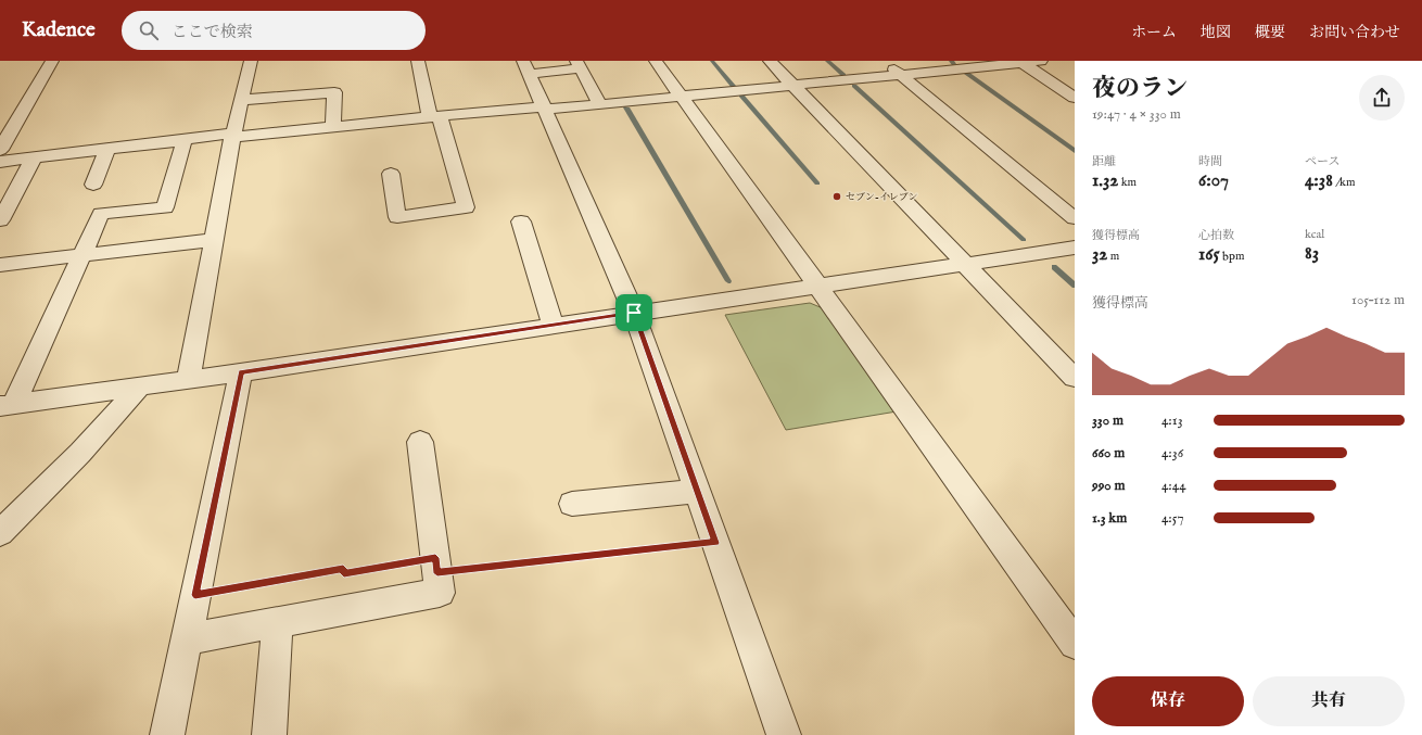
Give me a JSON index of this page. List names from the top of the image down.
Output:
{
  "places": ["セブン-イレブン"],
  "page": {
    "header": "Kadence",
    "search": "ここで検索",
    "nav": [
      "ホーム",
      "地図",
      "概要",
      "お問い合わせ"
    ],
    "heading": ["夜のラン", "19:47 · 4 × 330 m"],
    "stats": [
      ["距離", "1.32 km"],
      ["時間", "6:07"],
      ["ペース", "4:38 /km"],
      ["獲得標高", "32 m"],
      ["心拍数", "165 bpm"],
      ["kcal", "83"]
    ],
    "chart": ["獲得標高", "105–112 m"],
    "list": [
      {
        "name": "330 m",
        "note": "4:13"
      },
      {
        "name": "660 m",
        "note": "4:36"
      },
      {
        "name": "990 m",
        "note": "4:44"
      },
      {
        "name": "1.3 km",
        "note": "4:57"
      }
    ],
    "buttons": ["保存", "共有"]
  }
}
